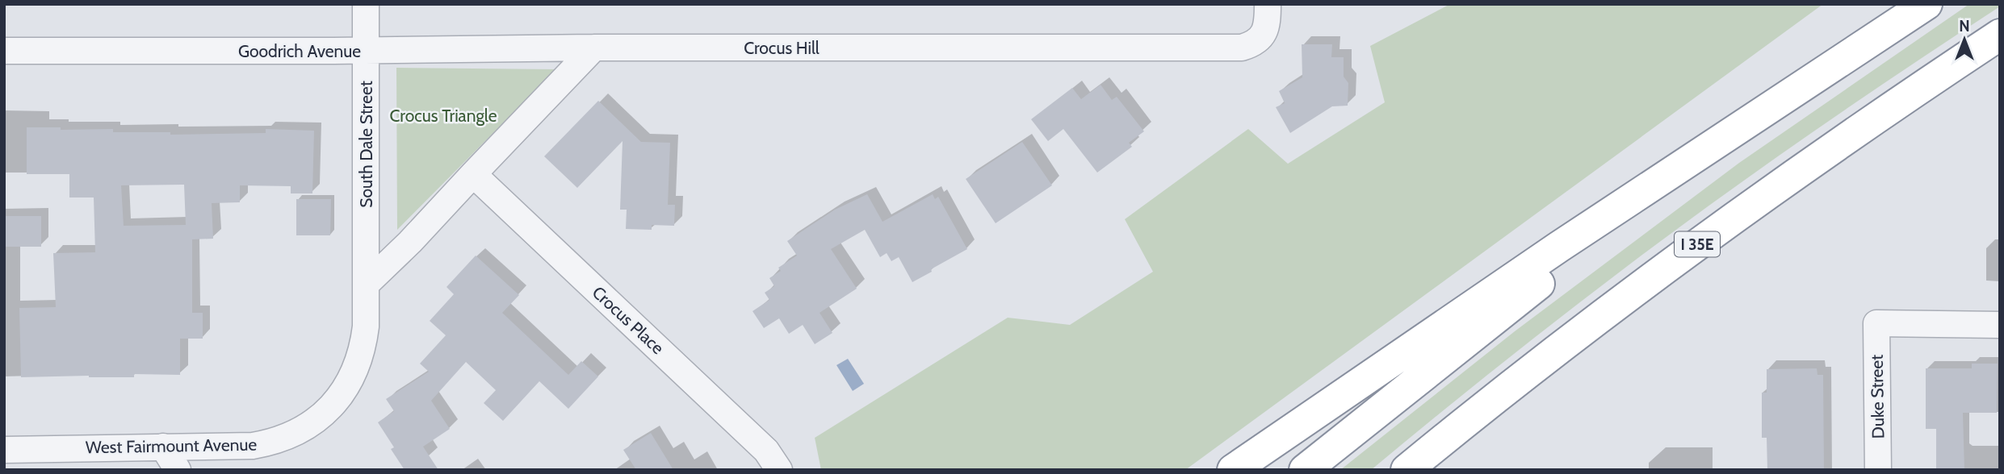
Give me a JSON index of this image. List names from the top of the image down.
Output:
{
  "streets": {
    "highway": ["I 35E"],
    "street": [
      "Crocus Hill",
      "Goodrich Avenue",
      "South Dale Street",
      "Crocus Place",
      "Duke Street",
      "West Fairmount Avenue"
    ]
  },
  "crossings": [
    ["Crocus Hill", "Goodrich Avenue"],
    ["Goodrich Avenue", "South Dale Street"],
    ["South Dale Street", "West Fairmount Avenue"]
  ],
  "parks": ["Crocus Triangle"],
  "north": "top"
}
